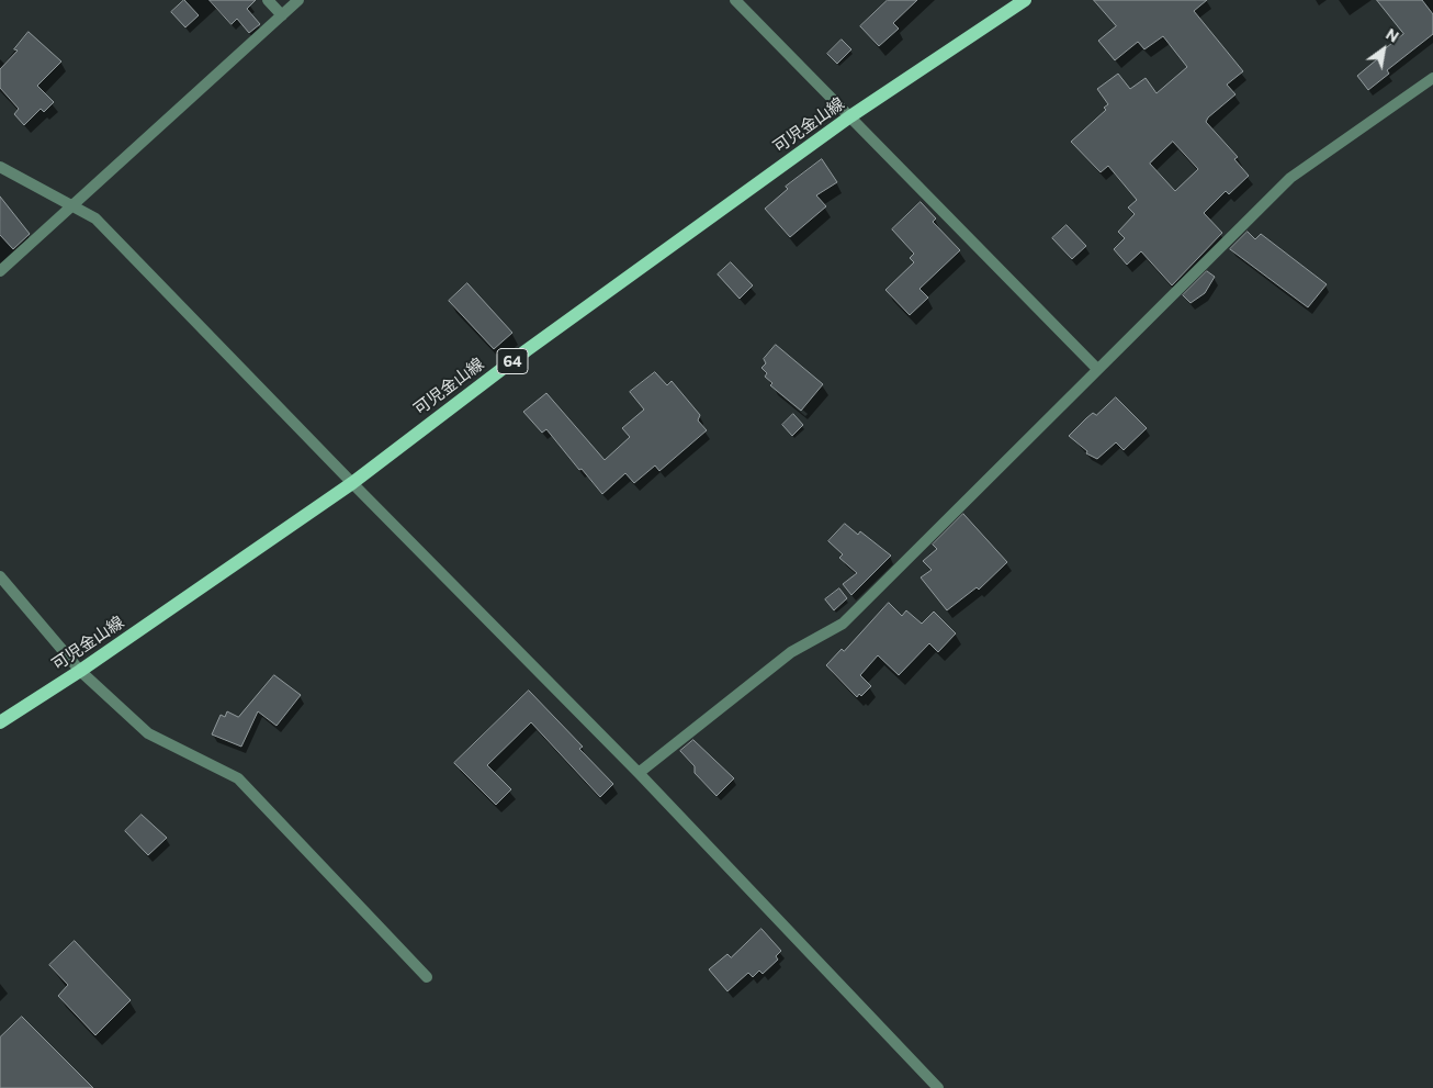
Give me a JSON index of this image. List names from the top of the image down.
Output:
{
  "streets": {
    "main road": ["可児金山線", "64"]
  },
  "north": "top right"
}
